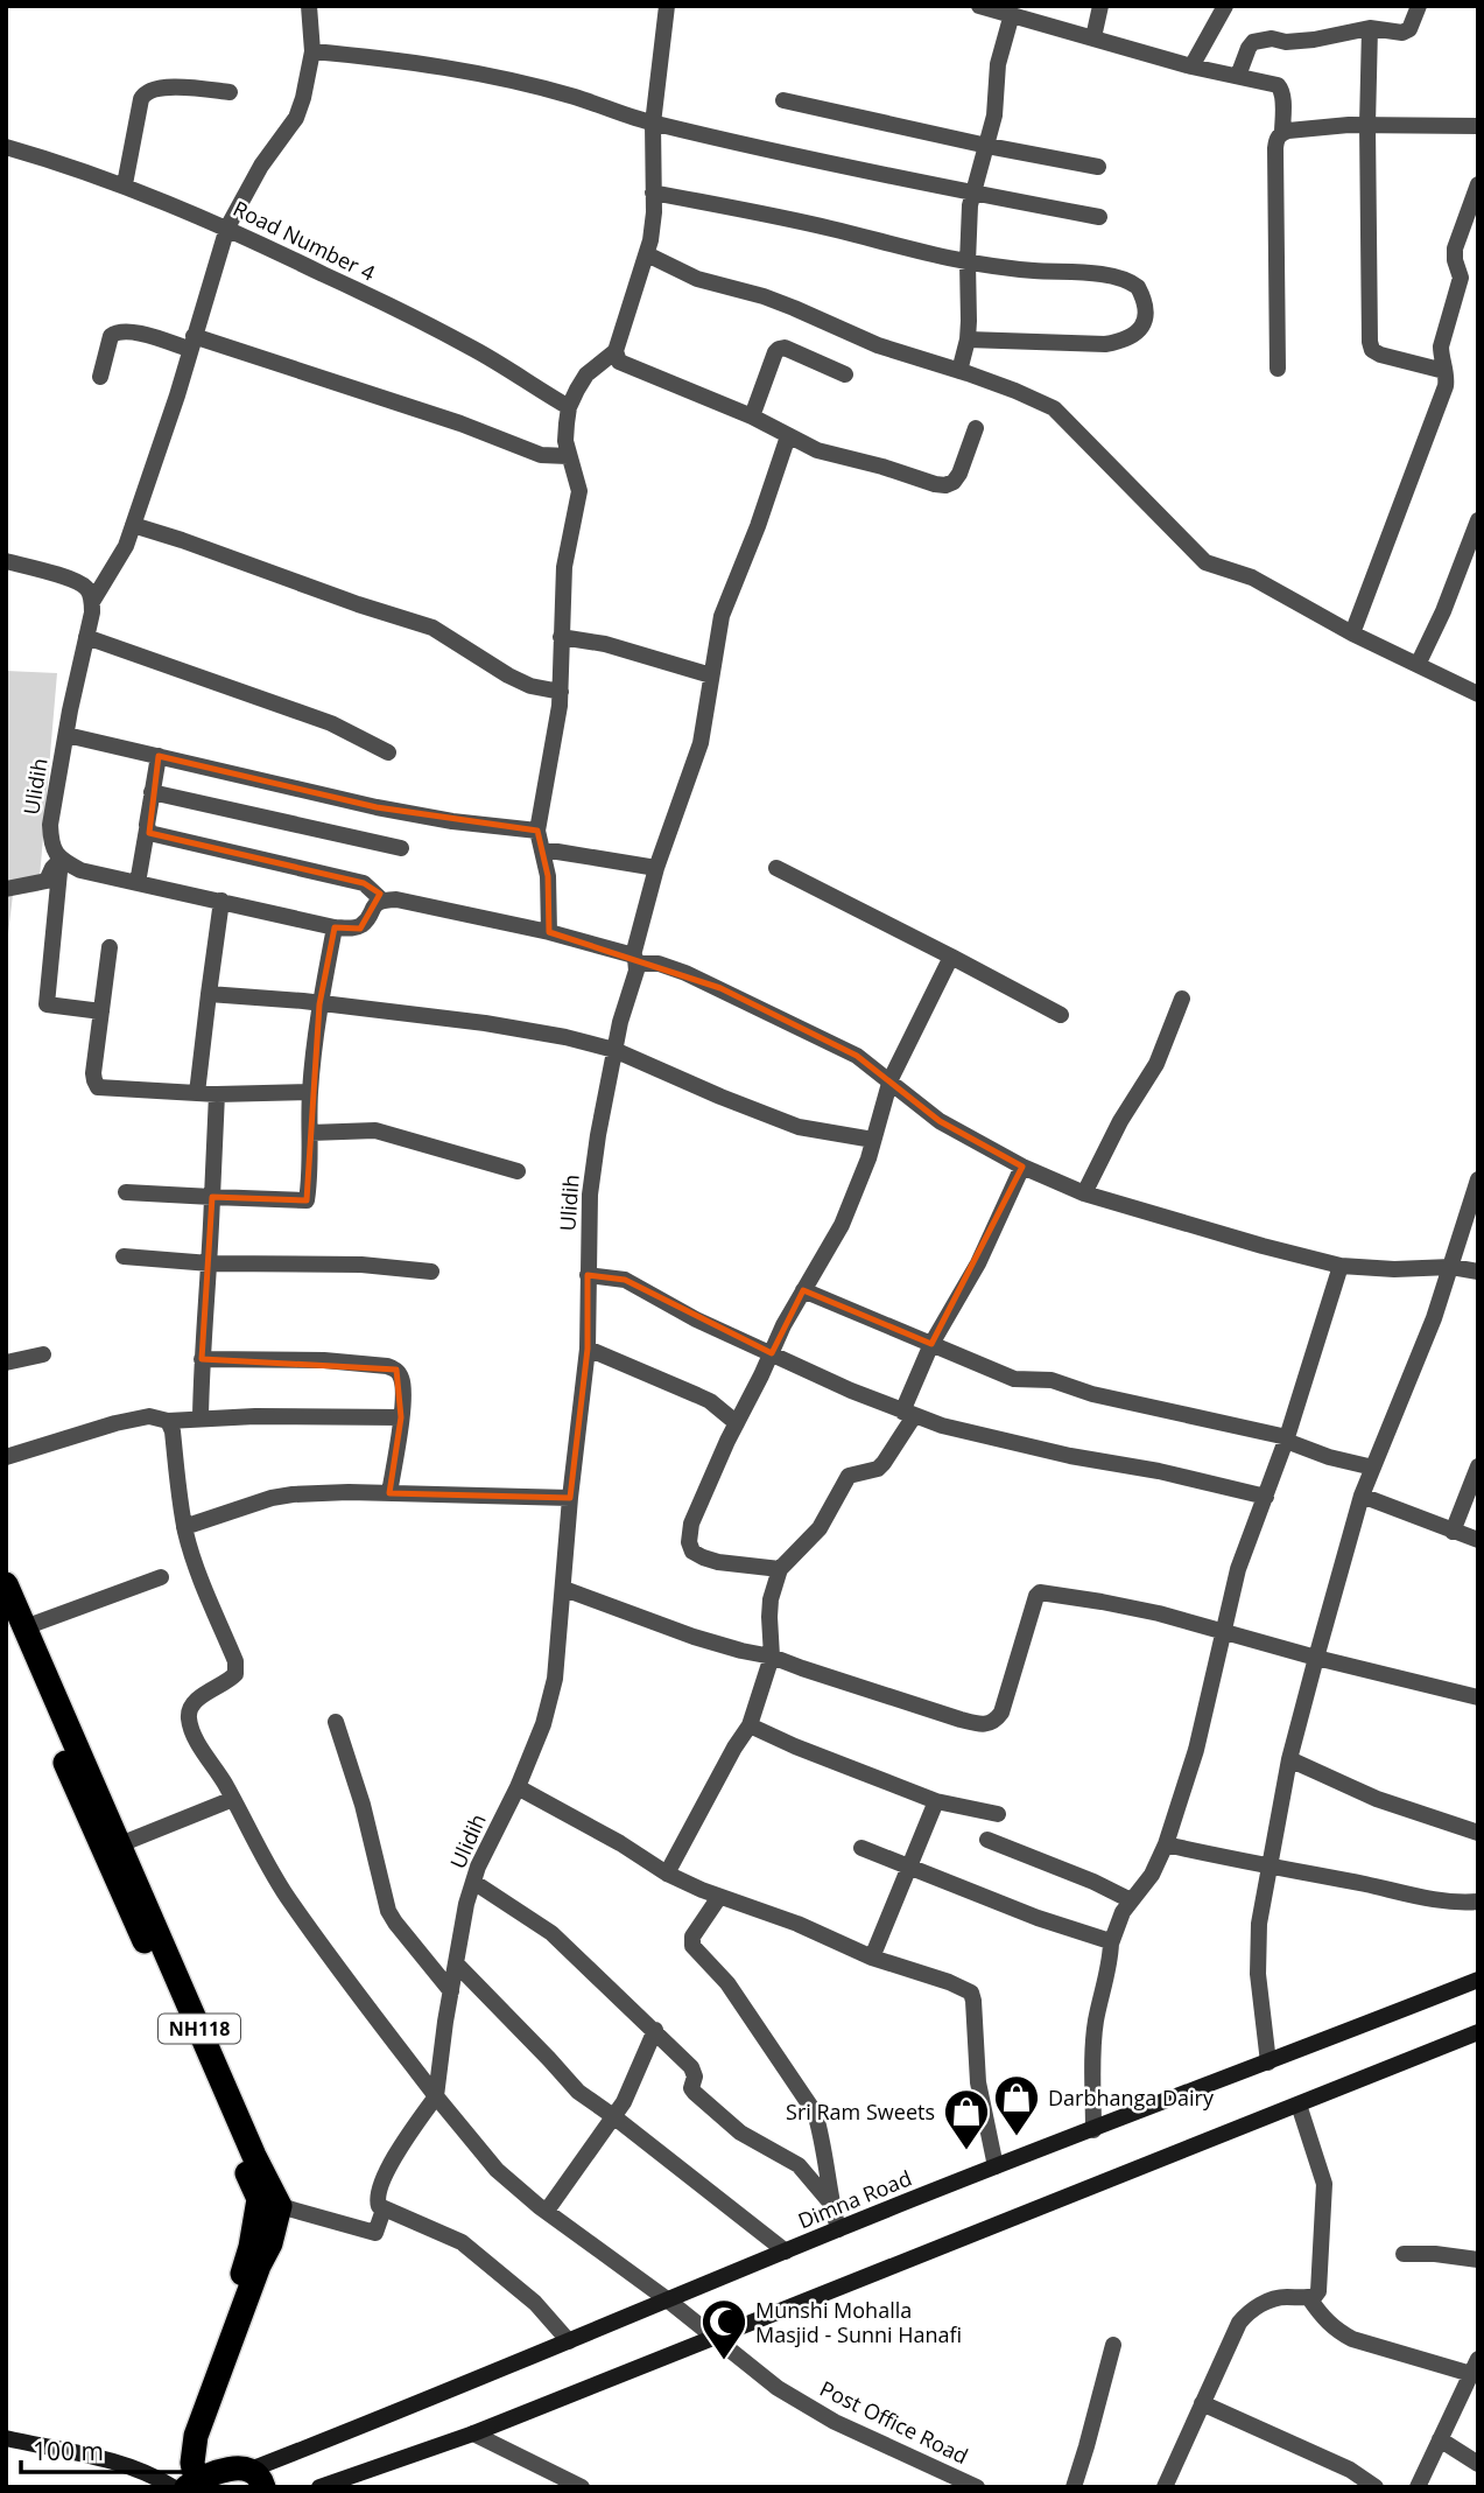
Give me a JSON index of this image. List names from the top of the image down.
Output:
{
  "streets": {
    "highway": ["NH118"],
    "street": [
      "Road Number 4",
      "Ulidih",
      "Dimna Road",
      "Post Office Road"
    ]
  },
  "crossings": [
    ["Dimna Road", "Post Office Road"]
  ],
  "places": {
    "shop": ["Darbhanga Dairy", "Sri Ram Sweets"],
    "mosque": ["Munshi Mohalla Masjid - Sunni Hanafi"]
  },
  "scale_bar": "100 m"
}
